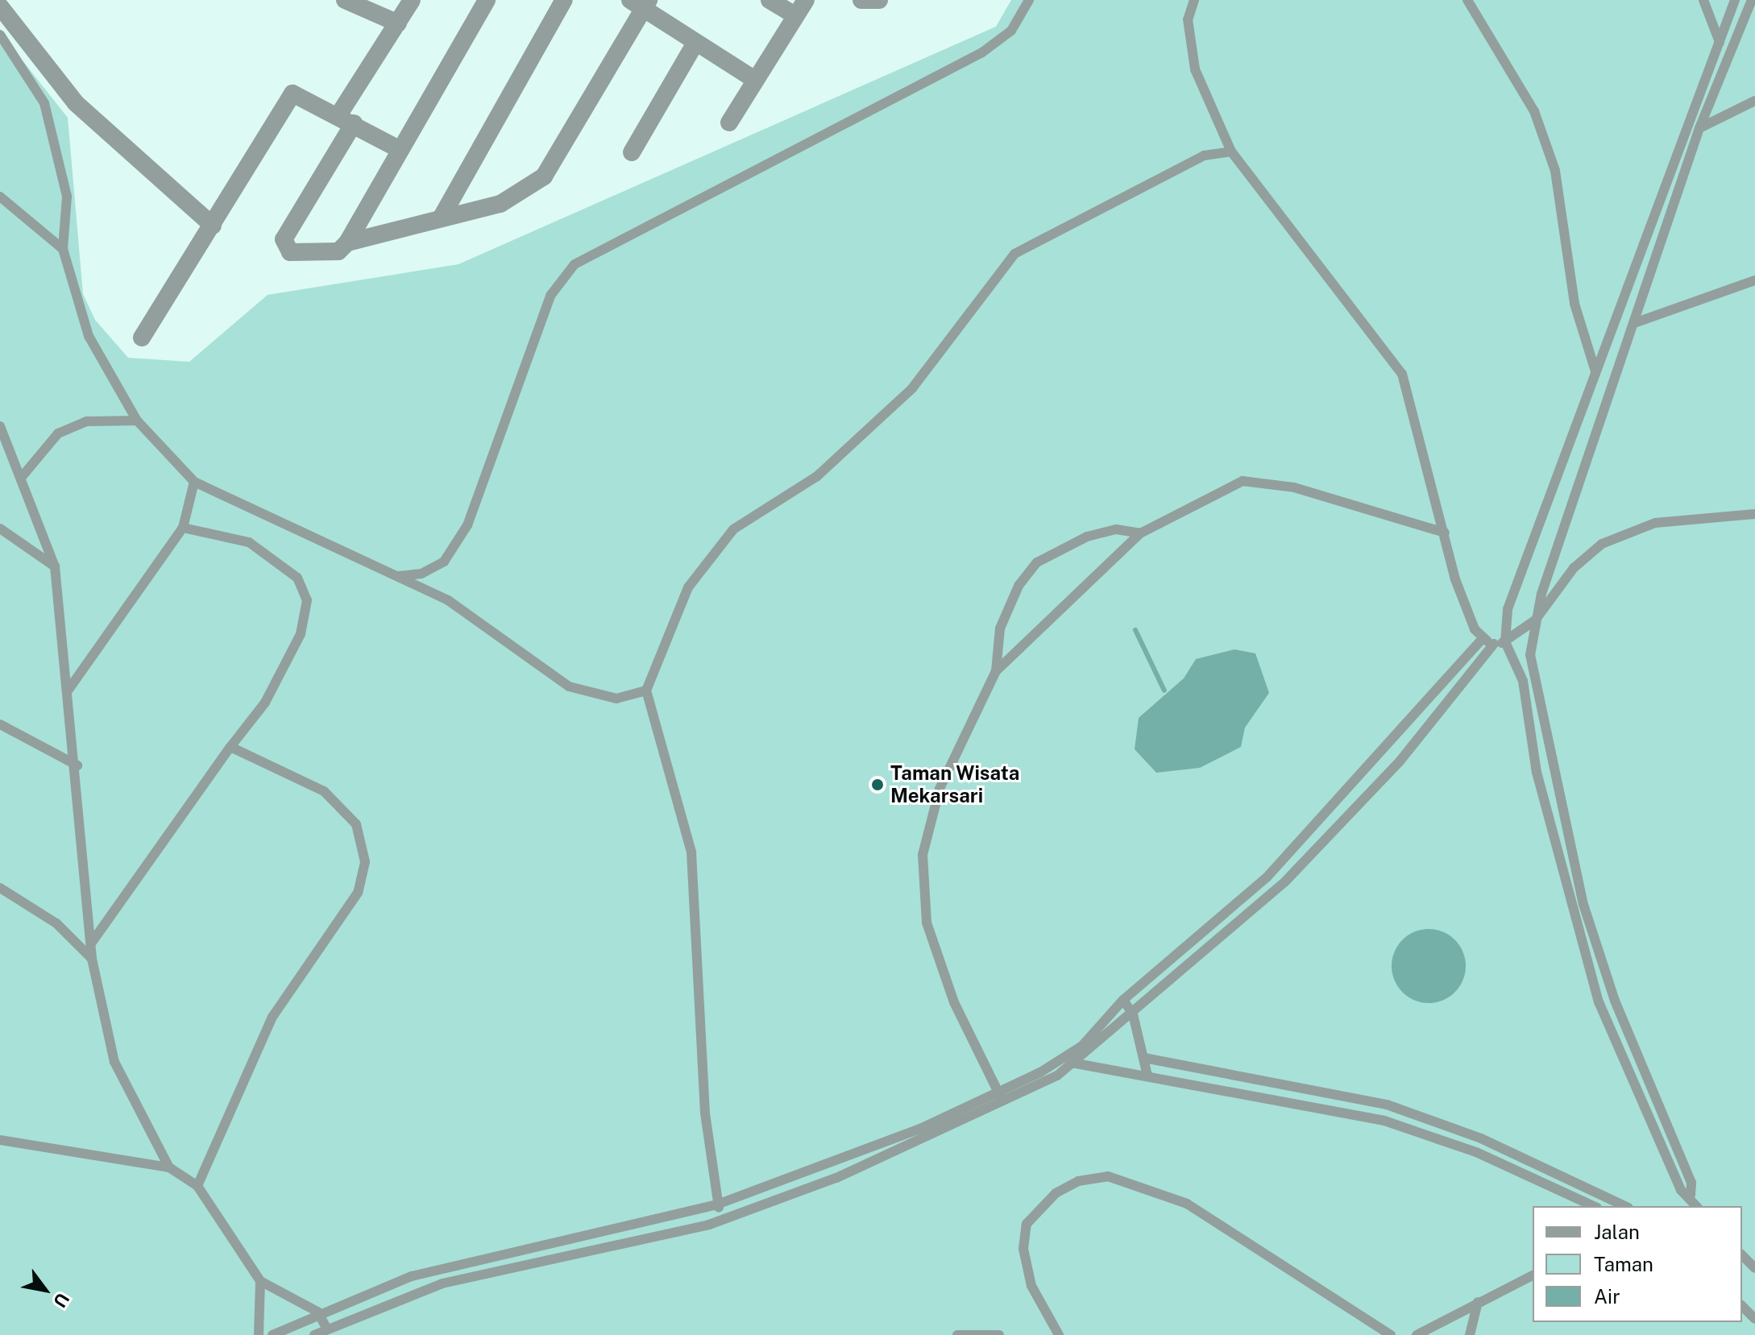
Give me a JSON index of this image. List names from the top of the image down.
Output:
{
  "places": ["Taman Wisata Mekarsari"],
  "legend": ["Jalan", "Taman", "Air"],
  "north": "bottom right"
}
